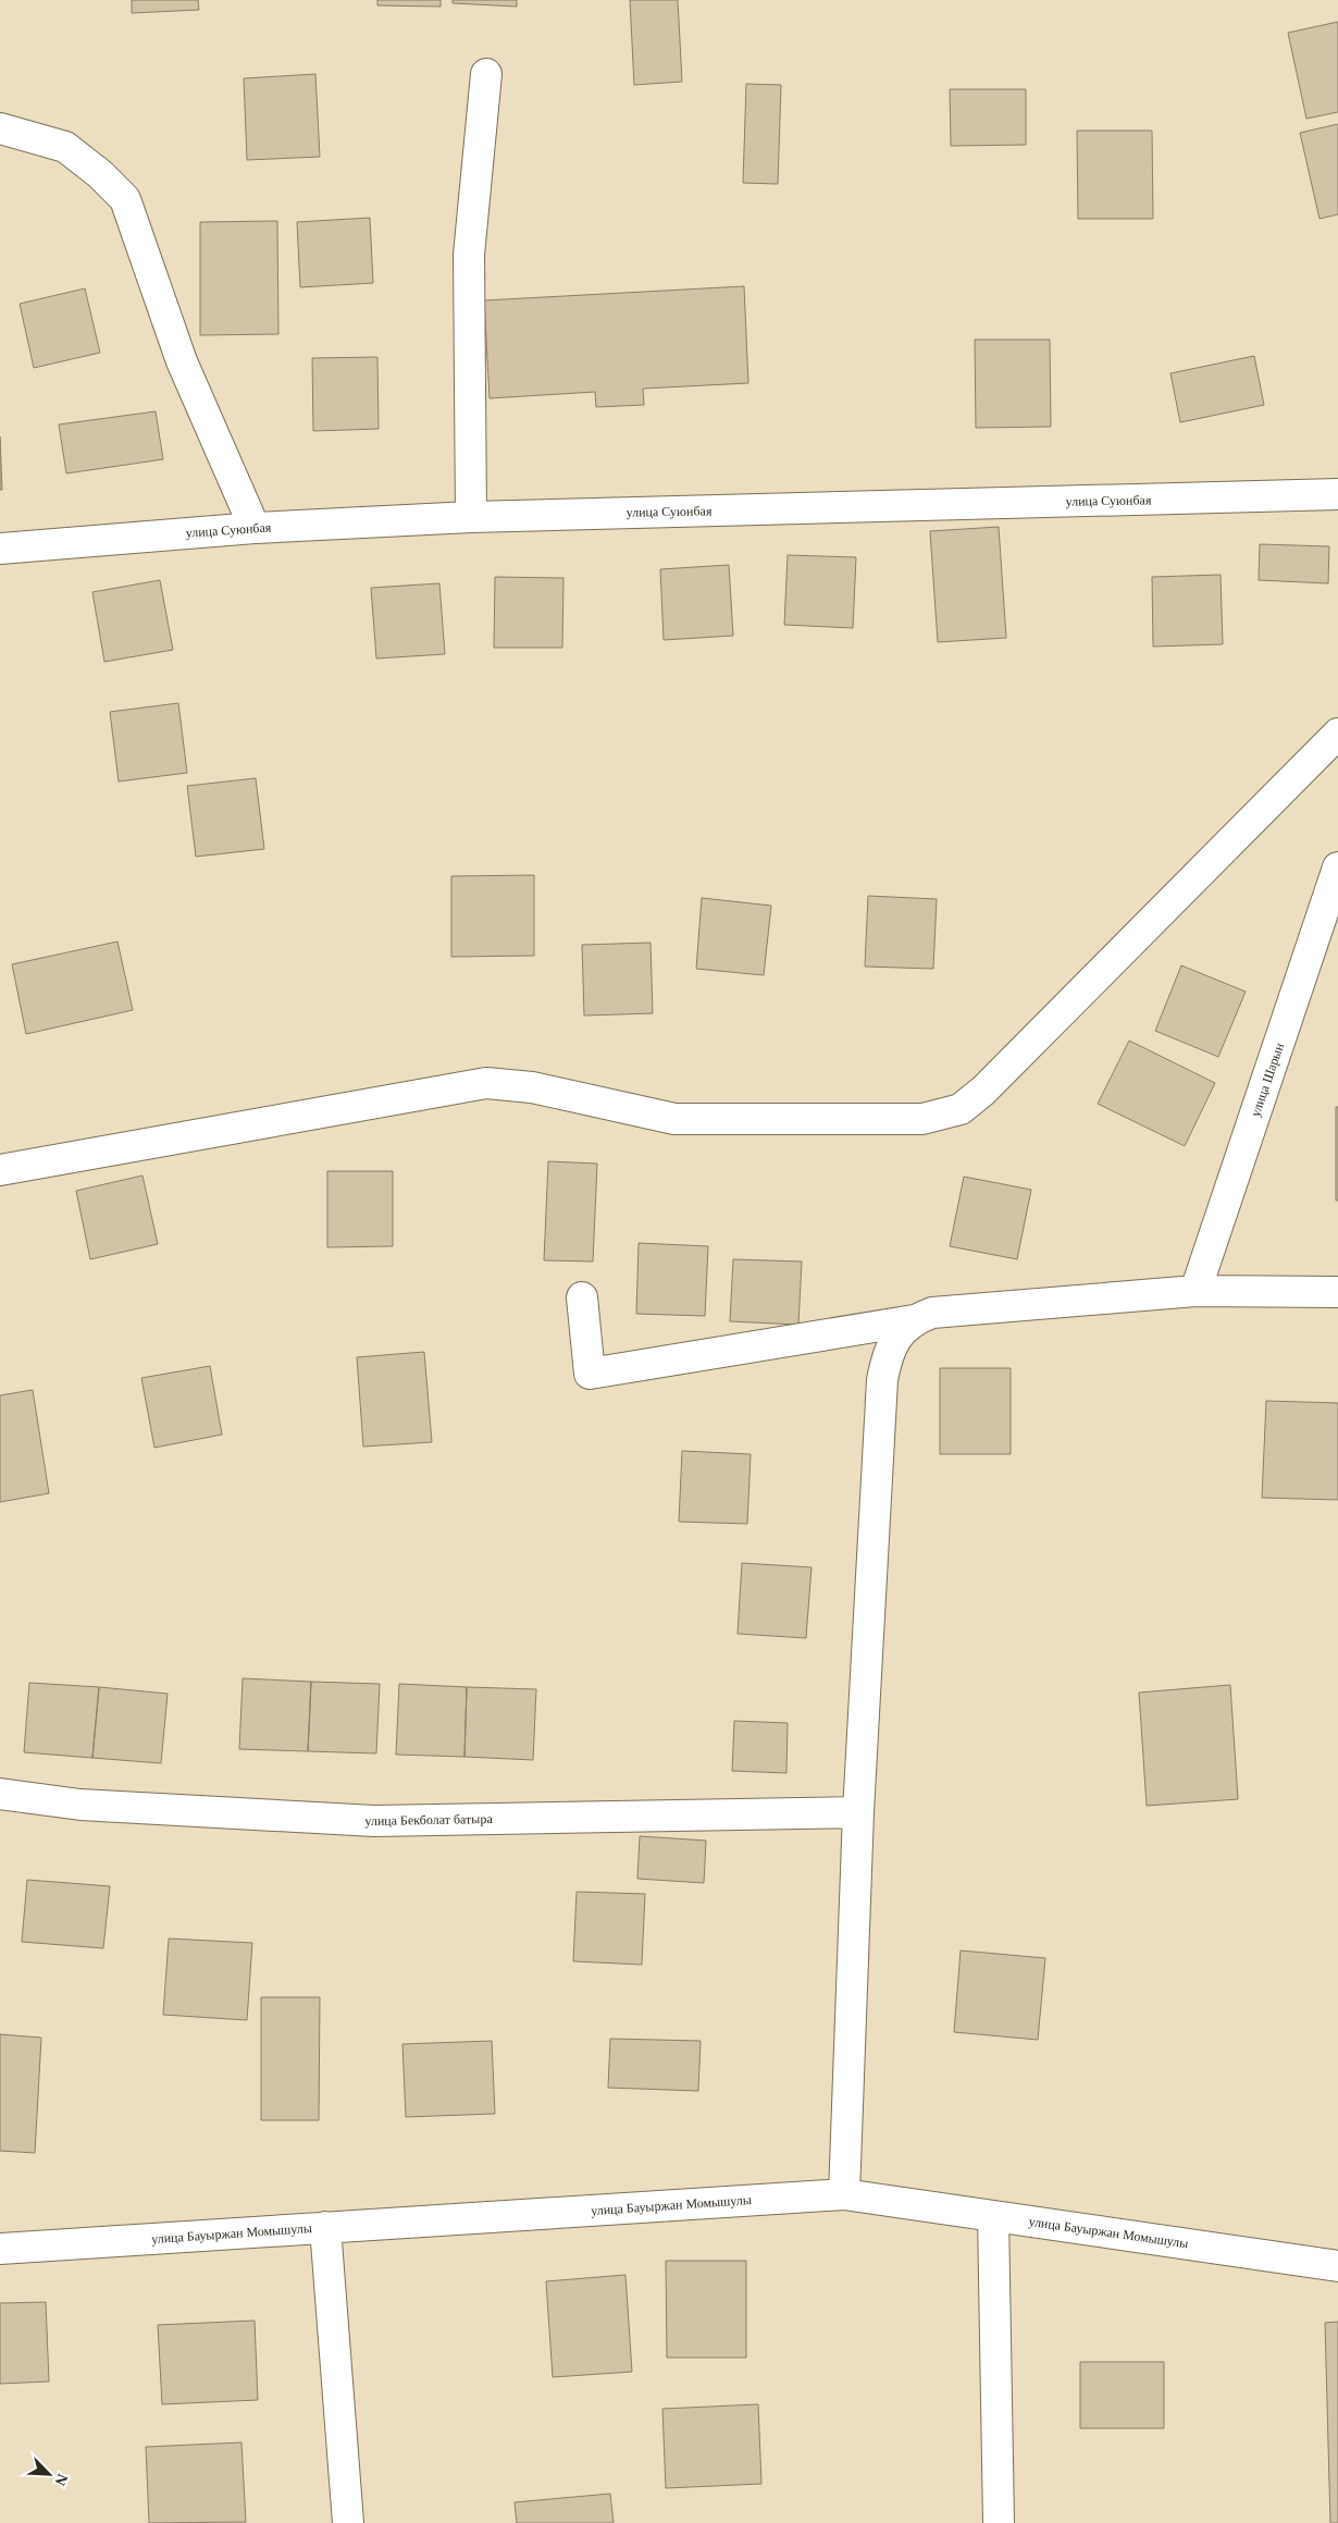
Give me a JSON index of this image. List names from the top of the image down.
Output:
{
  "streets": {
    "street": [
      "улица Суюнбая",
      "улица Шарын",
      "улица Бекболат батыра",
      "улица Бауыржан Момышулы"
    ]
  },
  "north": "bottom right"
}
